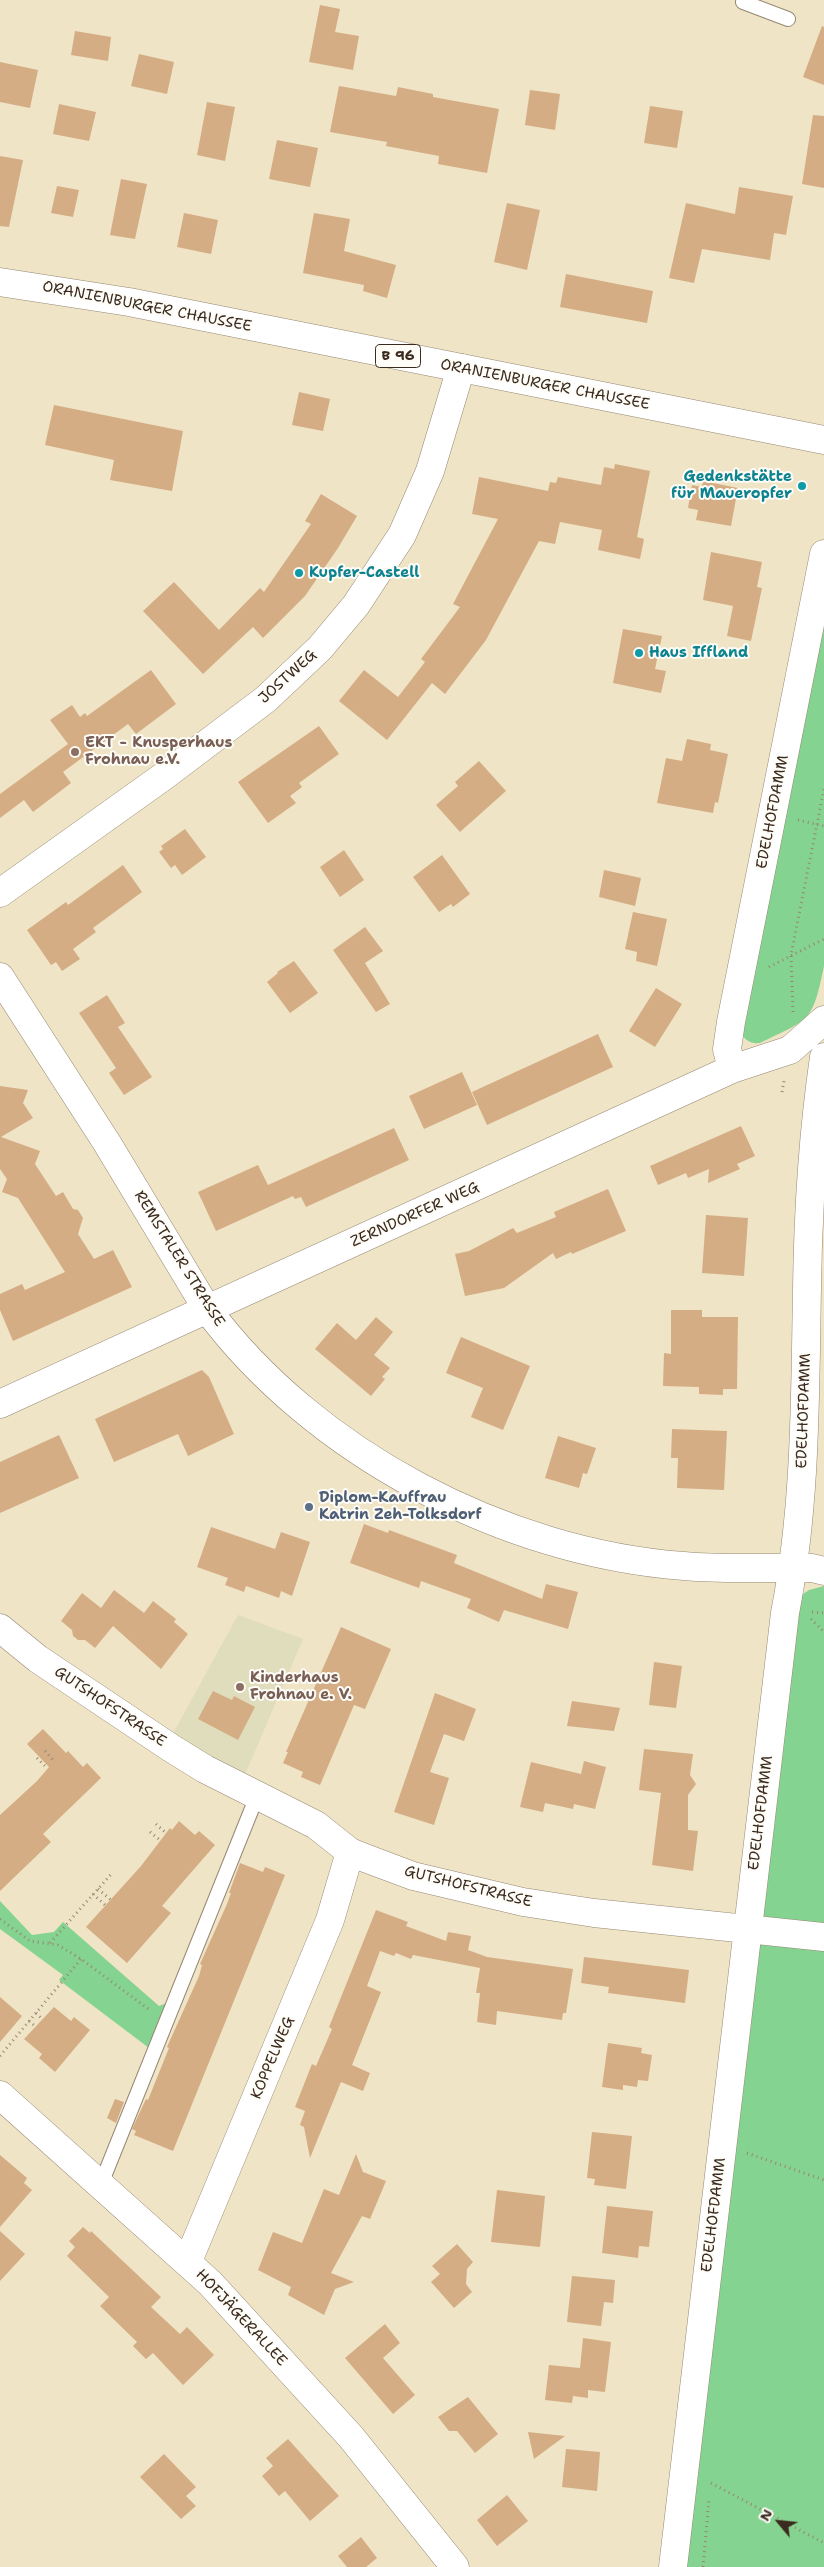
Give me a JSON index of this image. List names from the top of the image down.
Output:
{
  "streets": {
    "street": [
      "ORANIENBURGER CHAUSSEE",
      "B 96",
      "JOSTWEG",
      "EDELHOFDAMM",
      "ZERNDORFER WEG",
      "REMSTALER STRASSE",
      "GUTSHOFSTRASSE",
      "KOPPELWEG",
      "HOFJÄGERALLEE"
    ]
  },
  "crossings": [
    ["ORANIENBURGER CHAUSSEE", "JOSTWEG"],
    ["EDELHOFDAMM", "ZERNDORFER WEG"],
    ["EDELHOFDAMM", "REMSTALER STRASSE"],
    ["EDELHOFDAMM", "GUTSHOFSTRASSE"],
    ["ZERNDORFER WEG", "REMSTALER STRASSE"],
    ["GUTSHOFSTRASSE", "KOPPELWEG"],
    ["KOPPELWEG", "HOFJÄGERALLEE"]
  ],
  "places": [
    "Gedenkstätte für Maueropfer",
    "Kupfer-Castell",
    "Haus Iffland",
    "EKT - Knusperhaus Frohnau e.V.",
    "Diplom-Kauffrau Katrin Zeh-Tolksdorf",
    "Kinderhaus Frohnau e. V."
  ],
  "north": "top left"
}
